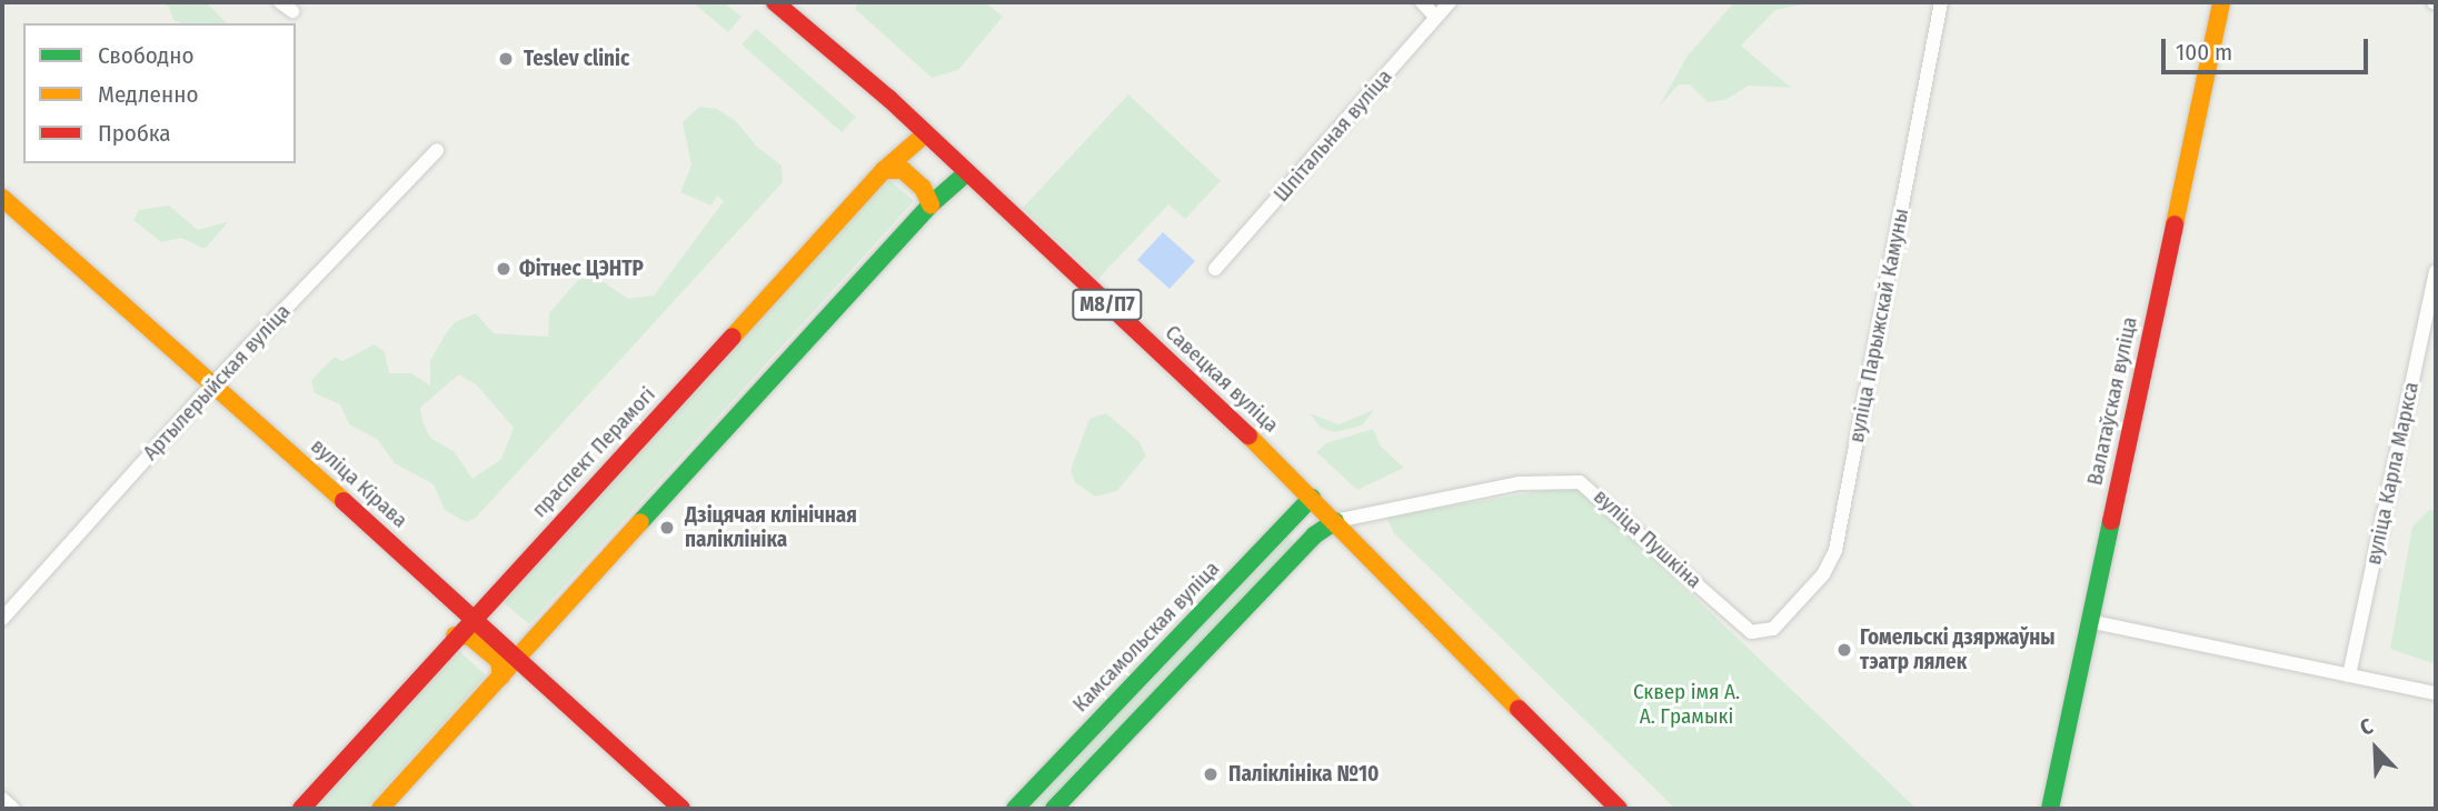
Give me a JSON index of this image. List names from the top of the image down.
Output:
{
  "streets": {
    "main road": [
      "М8/П7",
      "Савецкая вуліца",
      "Валатаўская вуліца",
      "праспект Перамогі",
      "вуліца Кірава",
      "Камсамольская вуліца"
    ],
    "street": [
      "Шпітальная вуліца",
      "вуліца Парыжскай Камуны",
      "Артылерыйская вуліца",
      "вуліца Карла Маркса",
      "вуліца Пушкіна"
    ]
  },
  "crossings": [
    ["вуліца Парыжскай Камуны", "вуліца Пушкіна"],
    ["Савецкая вуліца", "праспект Перамогі"],
    ["Савецкая вуліца", "вуліца Пушкіна"],
    ["Савецкая вуліца", "Камсамольская вуліца"],
    ["Артылерыйская вуліца", "вуліца Кірава"],
    ["праспект Перамогі", "вуліца Кірава"],
    ["вуліца Пушкіна", "Камсамольская вуліца"]
  ],
  "parks": ["Сквер імя А. А. Грамыкі"],
  "places": [
    "Teslev clinic",
    "Фітнес ЦЭНТР",
    "Дзіцячая клінічная паліклініка",
    "Гомельскі дзяржаўны тэатр лялек",
    "Паліклініка №10"
  ],
  "legend": ["Свободно", "Медленно", "Пробка"],
  "scale_bar": "100 m",
  "north": "top left"
}
